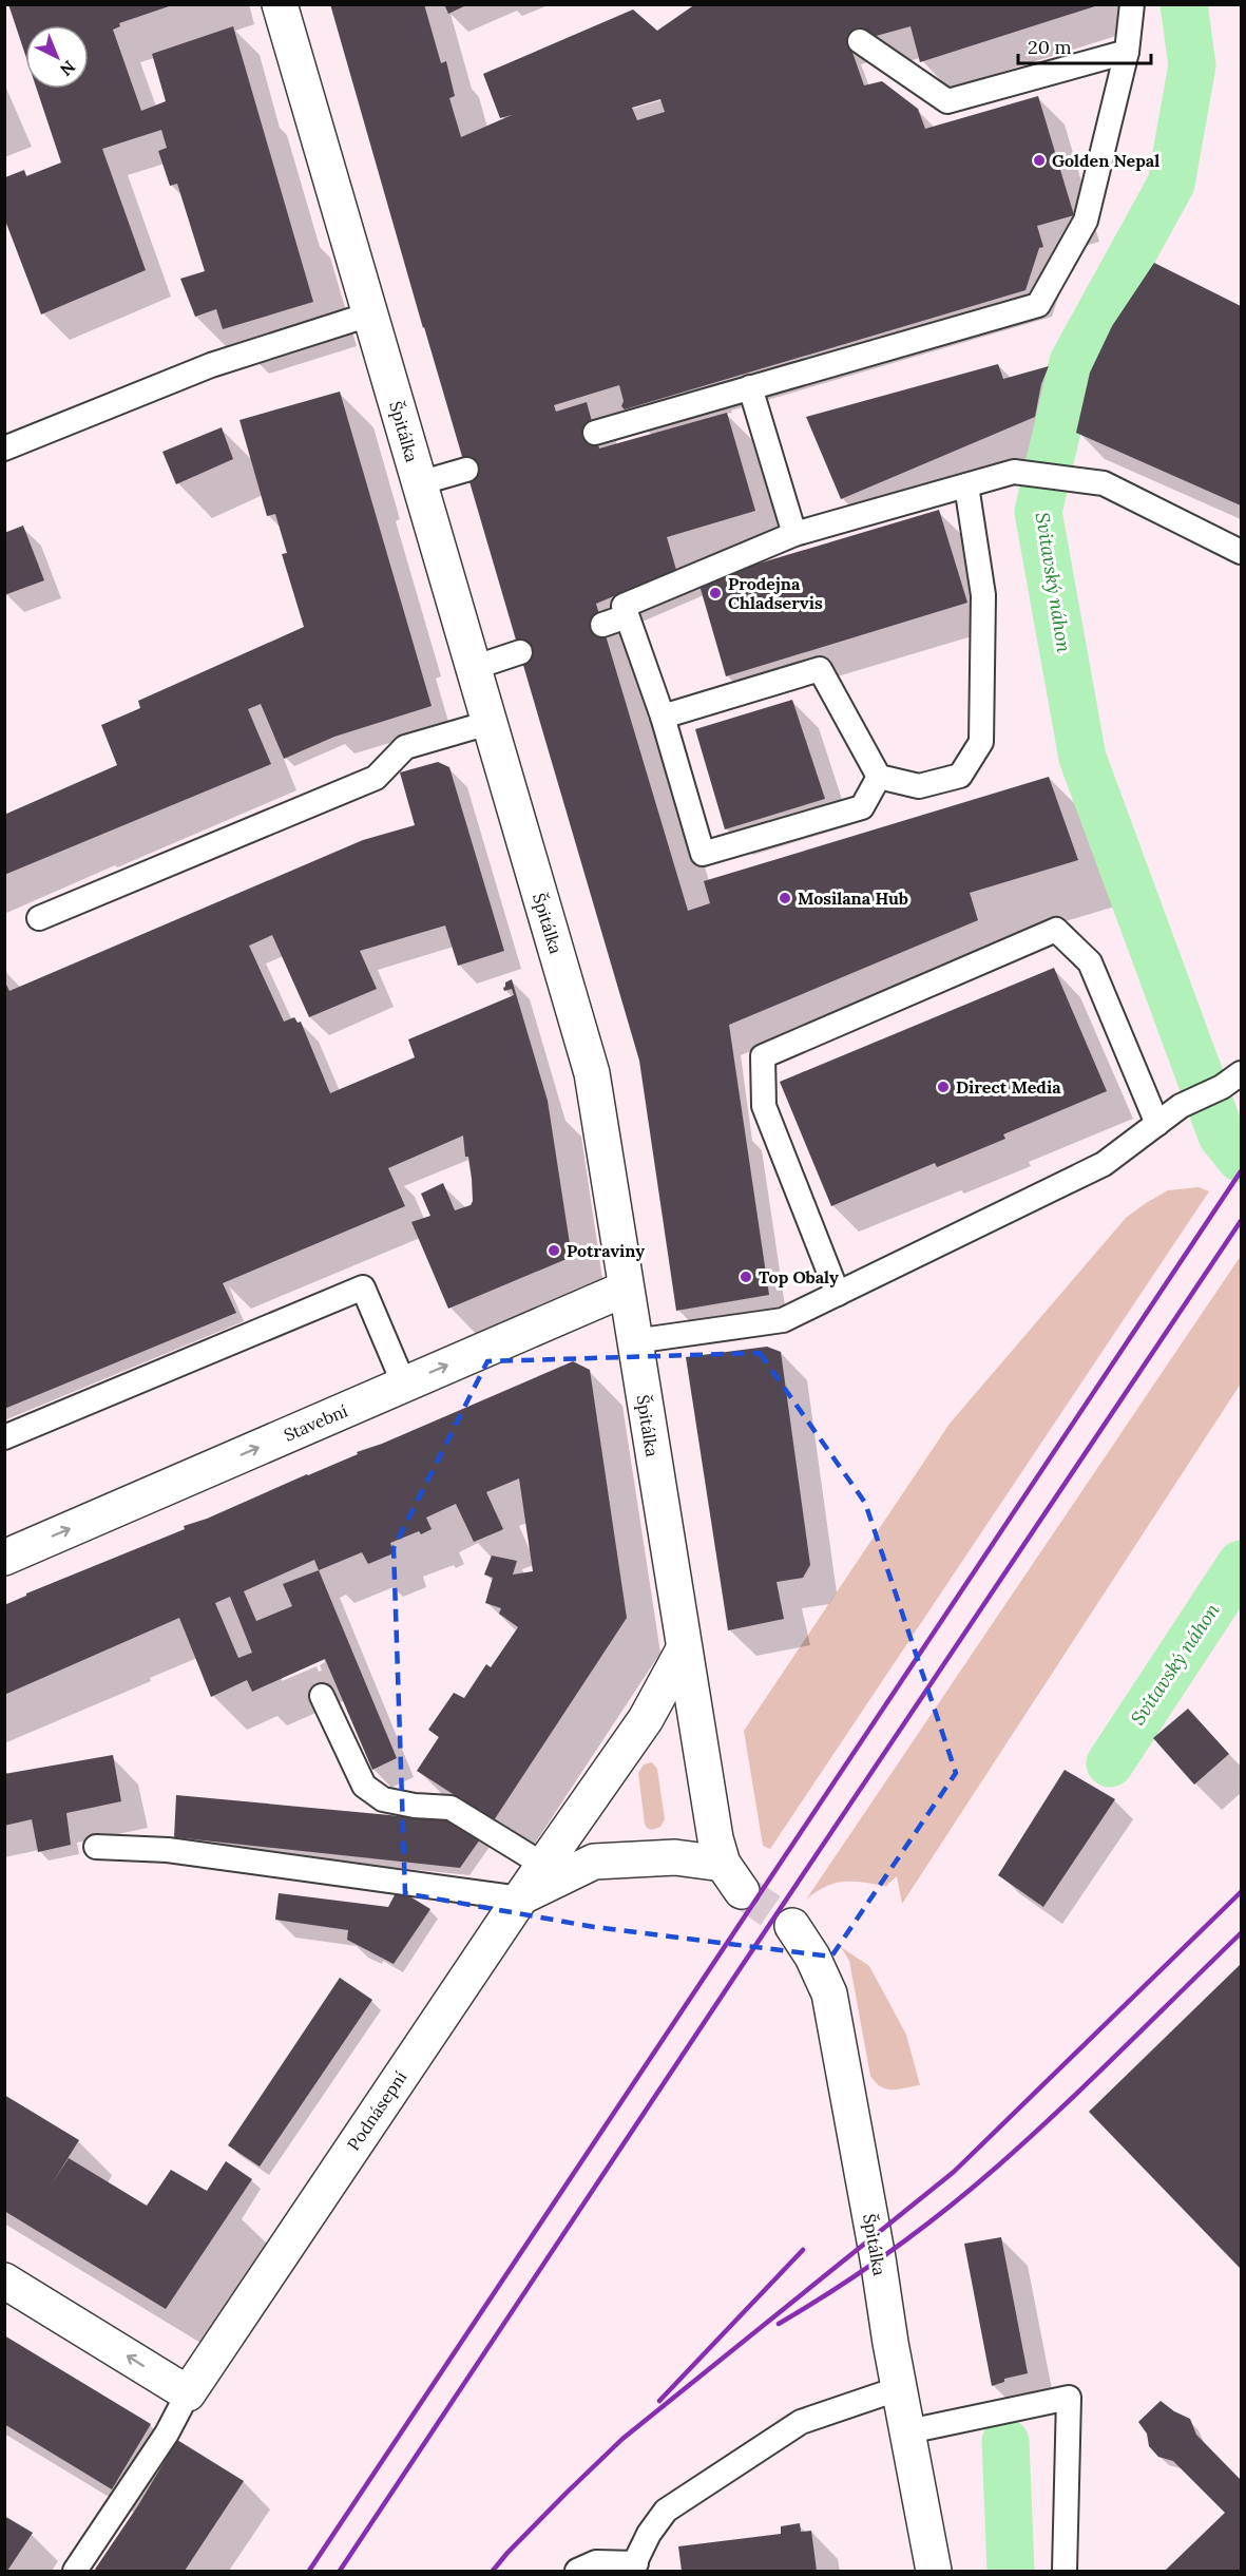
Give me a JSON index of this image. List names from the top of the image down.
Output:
{
  "streets": {
    "street": ["Špitálka", "Stavební", "Podnásepní"]
  },
  "crossings": [
    ["Špitálka", "Stavební"],
    ["Špitálka", "Podnásepní"]
  ],
  "one_way": ["Stavební"],
  "water": ["Svitavský náhon"],
  "places": [
    "Golden Nepal",
    "Prodejna Chladservis",
    "Mosilana Hub",
    "Direct Media",
    "Potraviny",
    "Top Obaly"
  ],
  "scale_bar": "20 m",
  "north": "bottom right"
}
